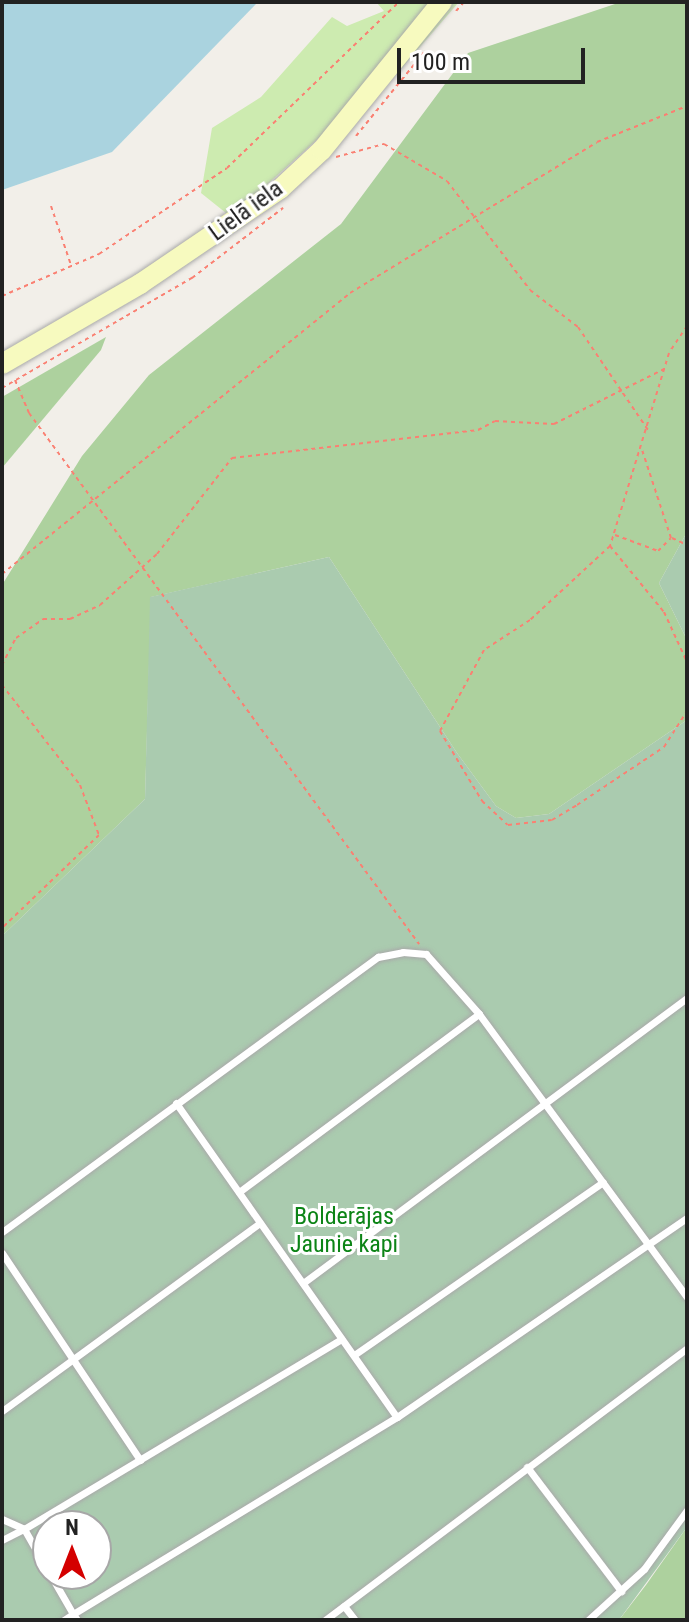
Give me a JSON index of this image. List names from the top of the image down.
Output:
{
  "streets": {
    "main road": ["Lielā iela"]
  },
  "parks": ["Bolderājas Jaunie kapi"],
  "scale_bar": "100 m",
  "north": "top"
}
